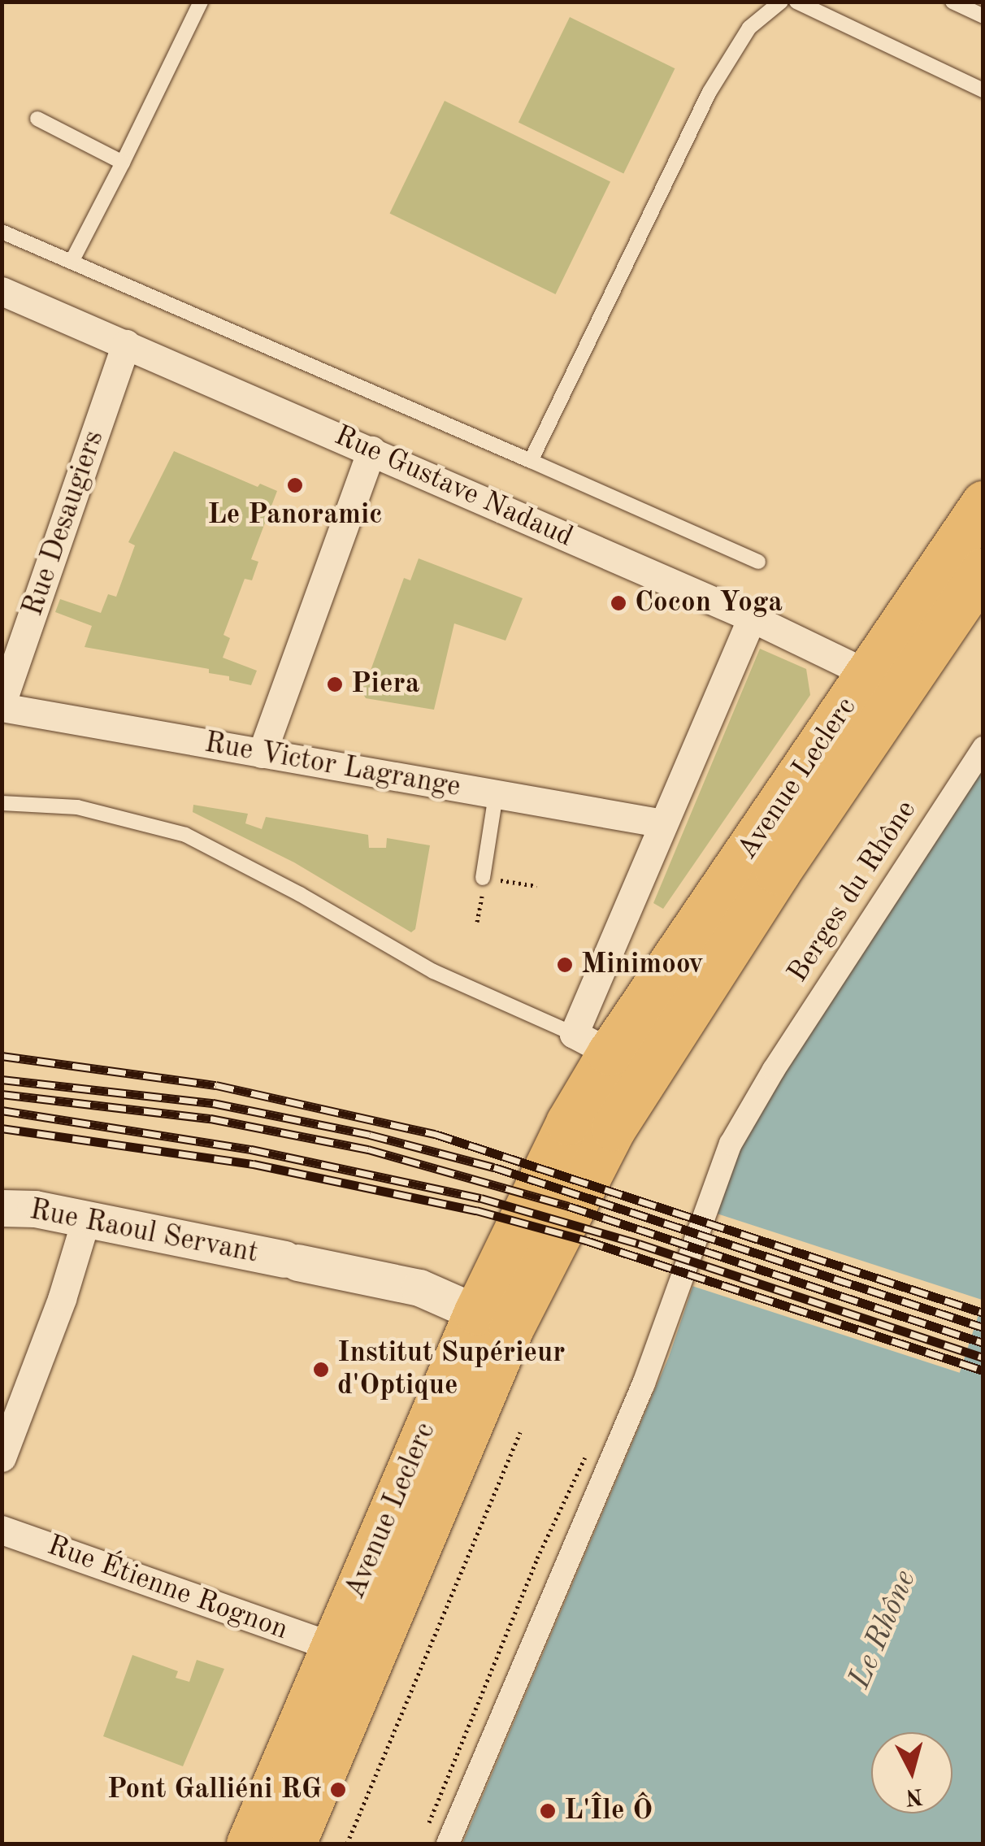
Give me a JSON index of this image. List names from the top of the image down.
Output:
{
  "streets": {
    "main road": ["Avenue Leclerc"],
    "street": [
      "Rue Gustave Nadaud",
      "Rue Desaugiers",
      "Rue Victor Lagrange",
      "Berges du Rhône",
      "Rue Raoul Servant",
      "Rue Étienne Rognon"
    ]
  },
  "crossings": [
    ["Rue Gustave Nadaud", "Rue Desaugiers"],
    ["Rue Gustave Nadaud", "Avenue Leclerc"],
    ["Rue Desaugiers", "Rue Victor Lagrange"],
    ["Rue Victor Lagrange", "Avenue Leclerc"],
    ["Avenue Leclerc", "Rue Raoul Servant"],
    ["Avenue Leclerc", "Rue Étienne Rognon"]
  ],
  "water": ["Le Rhône"],
  "places": [
    "Le Panoramic",
    "Cocon Yoga",
    "Piera",
    "Minimoov",
    "Institut Supérieur d'Optique",
    "Pont Galliéni RG",
    "L'Île Ô"
  ],
  "north": "bottom"
}
